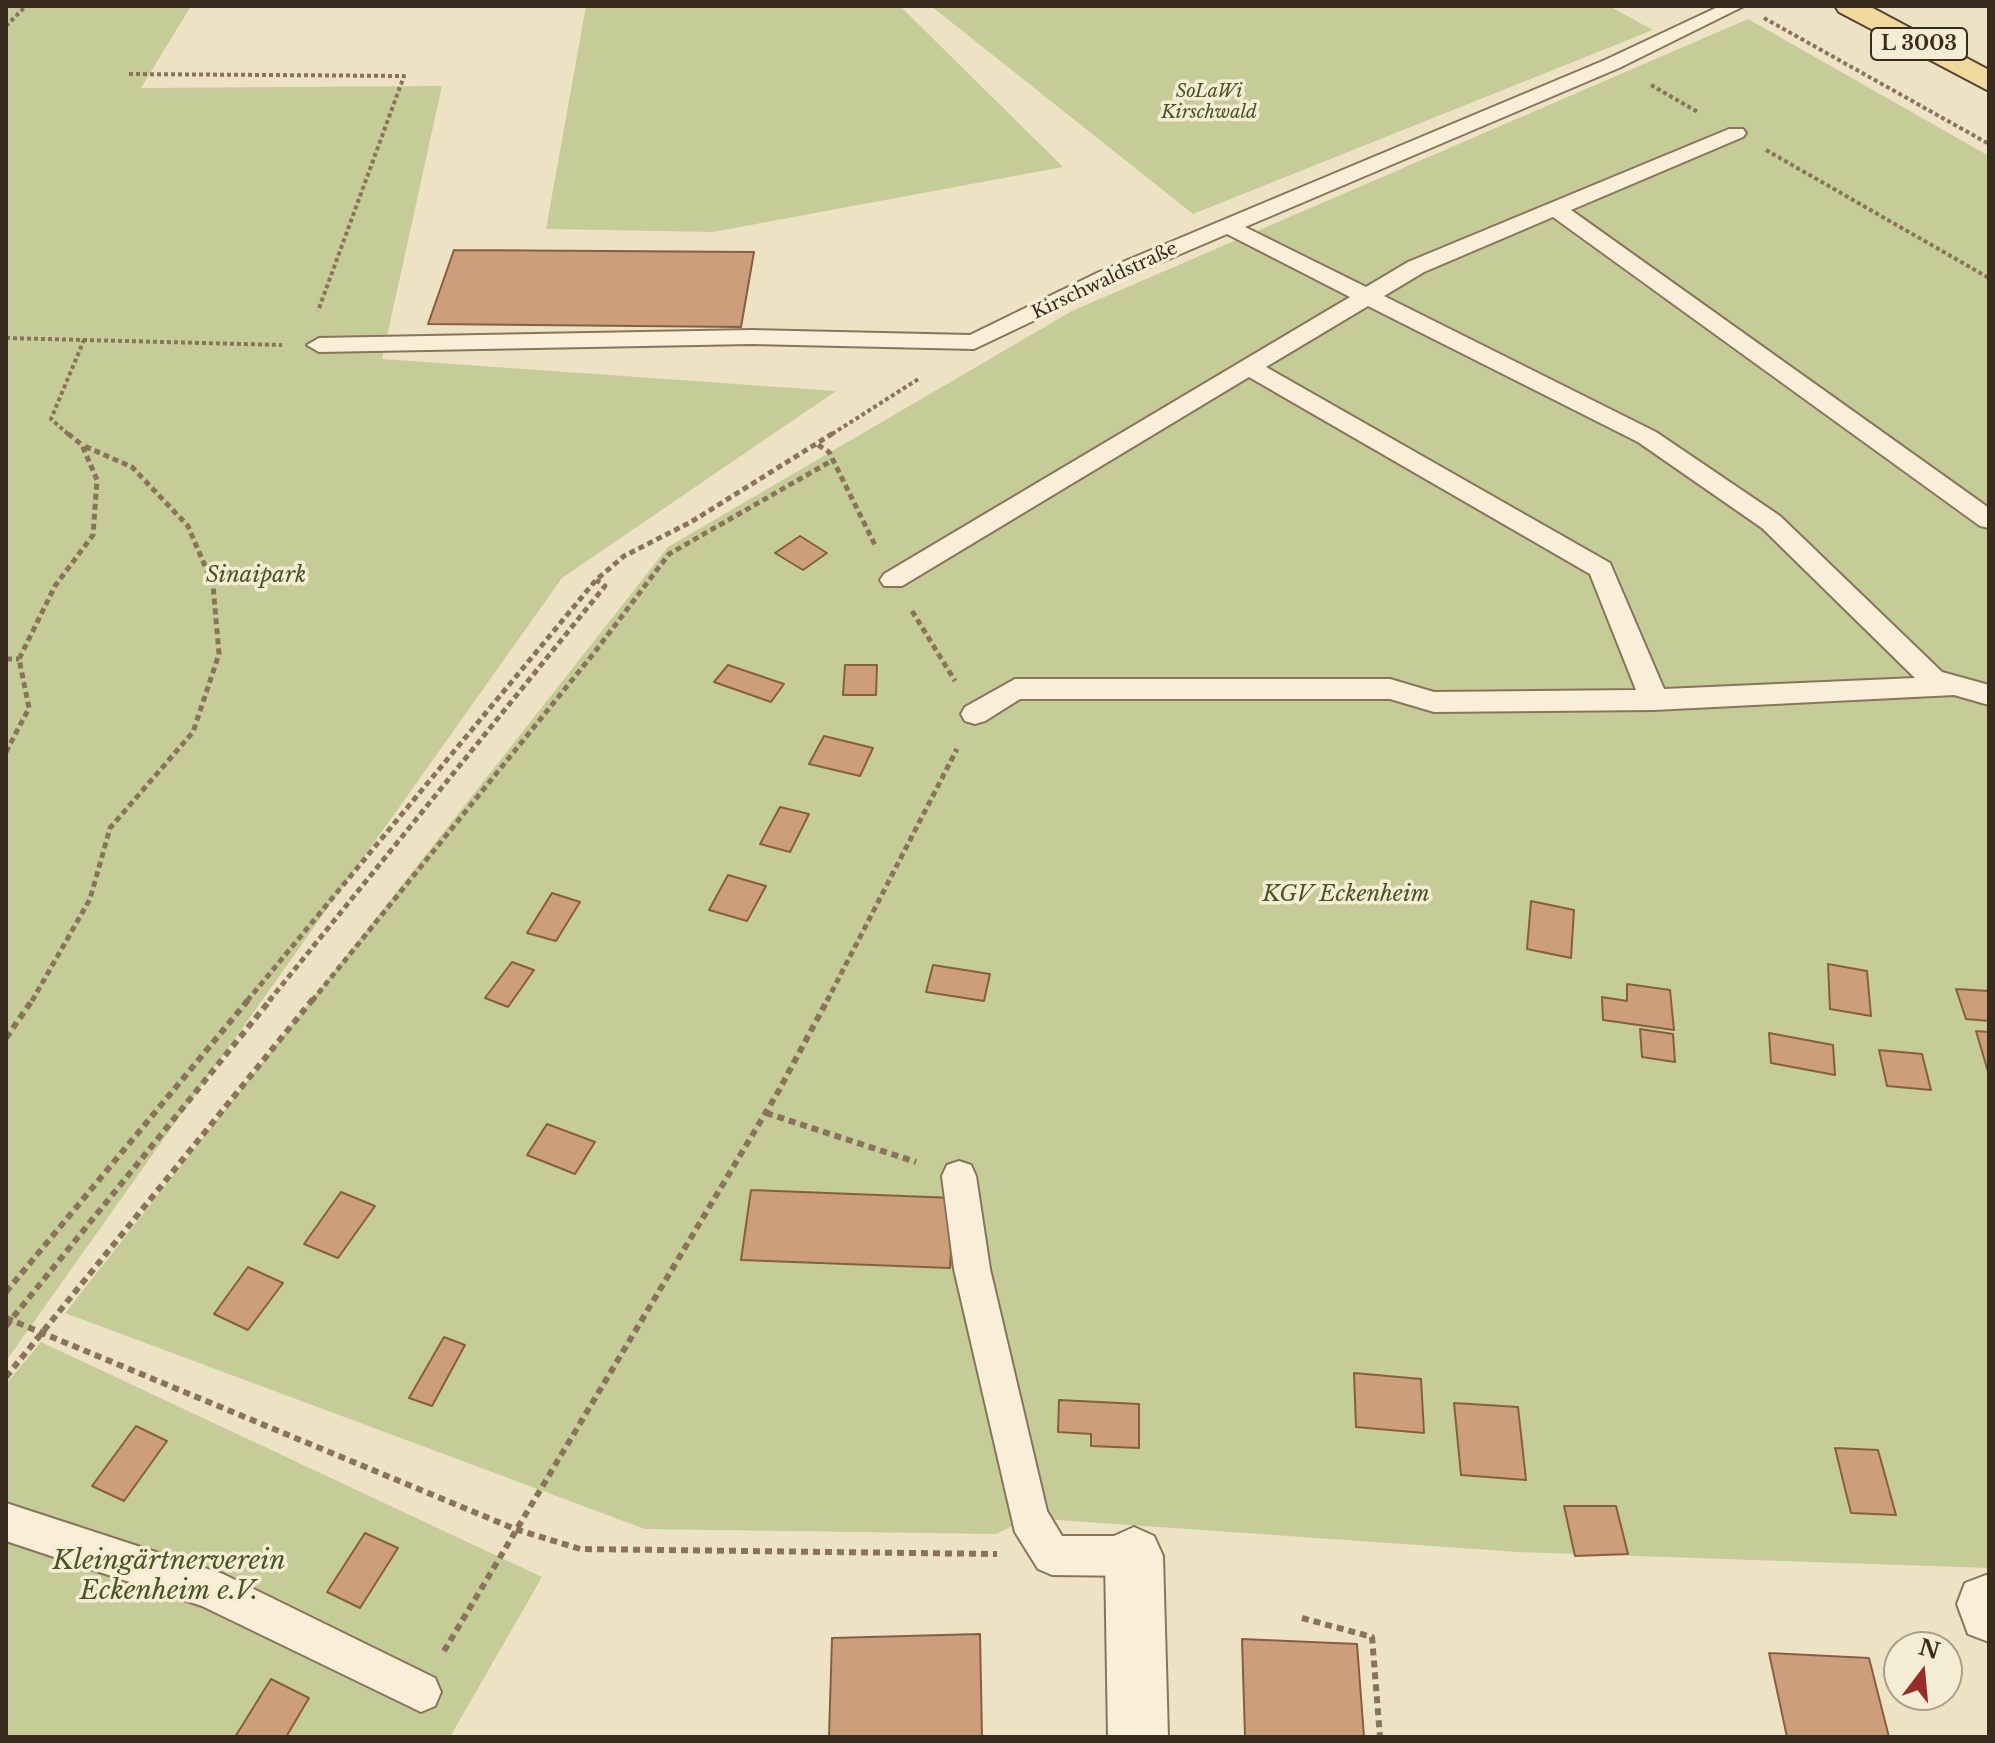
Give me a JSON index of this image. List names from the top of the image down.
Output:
{
  "streets": {
    "main road": ["L 3003"],
    "lane": ["Kirschwaldstraße"]
  },
  "parks": [
    "SoLaWi Kirschwald",
    "Sinaipark",
    "KGV Eckenheim",
    "Kleingärtnerverein Eckenheim e.V."
  ],
  "north": "top"
}
